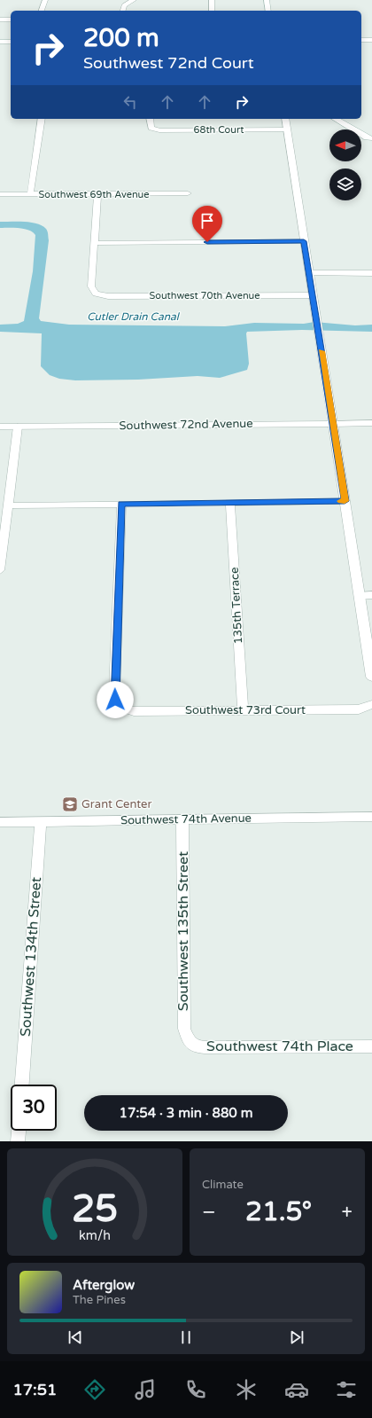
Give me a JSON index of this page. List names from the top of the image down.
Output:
{
  "streets": {
    "street": [
      "68th Court",
      "Southwest 69th Avenue",
      "Southwest 70th Avenue",
      "Southwest 72nd Avenue",
      "135th Terrace",
      "Southwest 73rd Court",
      "Southwest 74th Avenue",
      "Southwest 135th Street",
      "Southwest 134th Street",
      "Southwest 74th Place"
    ]
  },
  "crossings": [
    ["135th Terrace", "Southwest 73rd Court"],
    ["Southwest 74th Avenue", "Southwest 135th Street"],
    ["Southwest 74th Avenue", "Southwest 134th Street"],
    ["Southwest 135th Street", "Southwest 74th Place"]
  ],
  "water": ["Cutler Drain Canal"],
  "places": {
    "school or university": ["Grant Center"]
  },
  "north": "left",
  "page": {
    "turn": ["200 m", "Southwest 72nd Court"],
    "limit": "30",
    "trip": "17:54 · 3 min · 880 m",
    "tile": "Climate",
    "heat": ["−", "21.5°", "+"],
    "song": ["Afterglow", "The Pines"],
    "tabs": "17:51",
    "gauge": ["25", "km/h"]
  }
}
